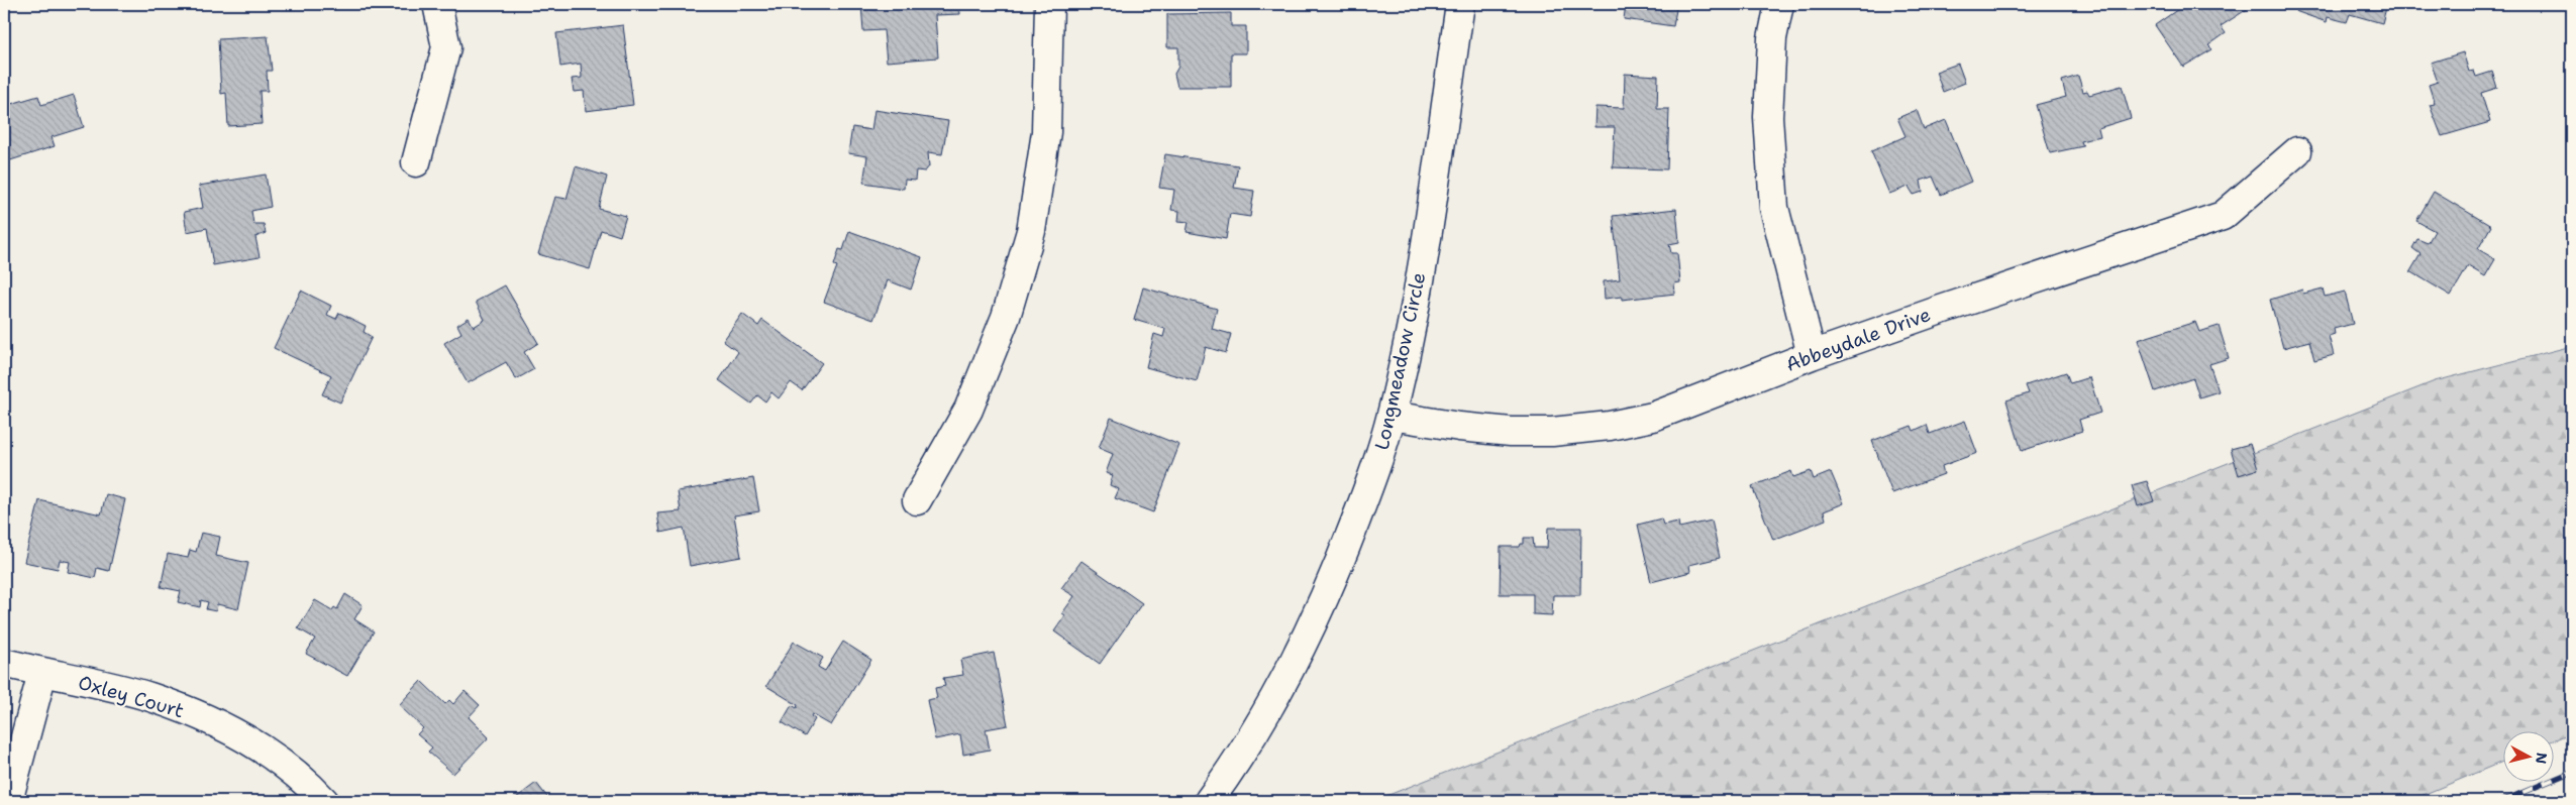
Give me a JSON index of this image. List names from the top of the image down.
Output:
{
  "streets": {
    "street": ["Abbeydale Drive", "Longmeadow Circle", "Oxley Court"]
  },
  "crossings": [
    ["Abbeydale Drive", "Longmeadow Circle"]
  ],
  "north": "right"
}
